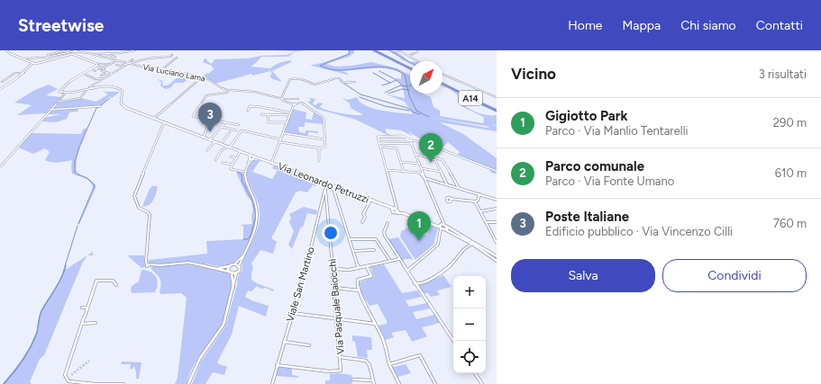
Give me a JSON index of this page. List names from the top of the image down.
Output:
{
  "streets": {
    "highway": ["A14"],
    "main road": ["Via Leonardo Petruzzi"],
    "street": ["Via Luciano Lama", "Viale San Martino", "Via Pasquale Baiocchi"]
  },
  "crossings": [
    ["Via Leonardo Petruzzi", "Via Pasquale Baiocchi"],
    ["Viale San Martino", "Via Pasquale Baiocchi"]
  ],
  "north": "top right",
  "page": {
    "header": "Streetwise",
    "nav": [
      "Home",
      "Mappa",
      "Chi siamo",
      "Contatti"
    ],
    "heading": ["Vicino", "3 risultati"],
    "list": [
      {
        "mark": "1",
        "name": "Gigiotto Park",
        "note": "Parco · Via Manlio Tentarelli",
        "value": "290 m"
      },
      {
        "mark": "2",
        "name": "Parco comunale",
        "note": "Parco · Via Fonte Umano",
        "value": "610 m"
      },
      {
        "mark": "3",
        "name": "Poste Italiane",
        "note": "Edificio pubblico · Via Vincenzo Cilli",
        "value": "760 m"
      }
    ],
    "pins": ["3", "2", "1"],
    "buttons": ["Salva", "Condividi"],
    "map_buttons": ["+", "−"]
  }
}
